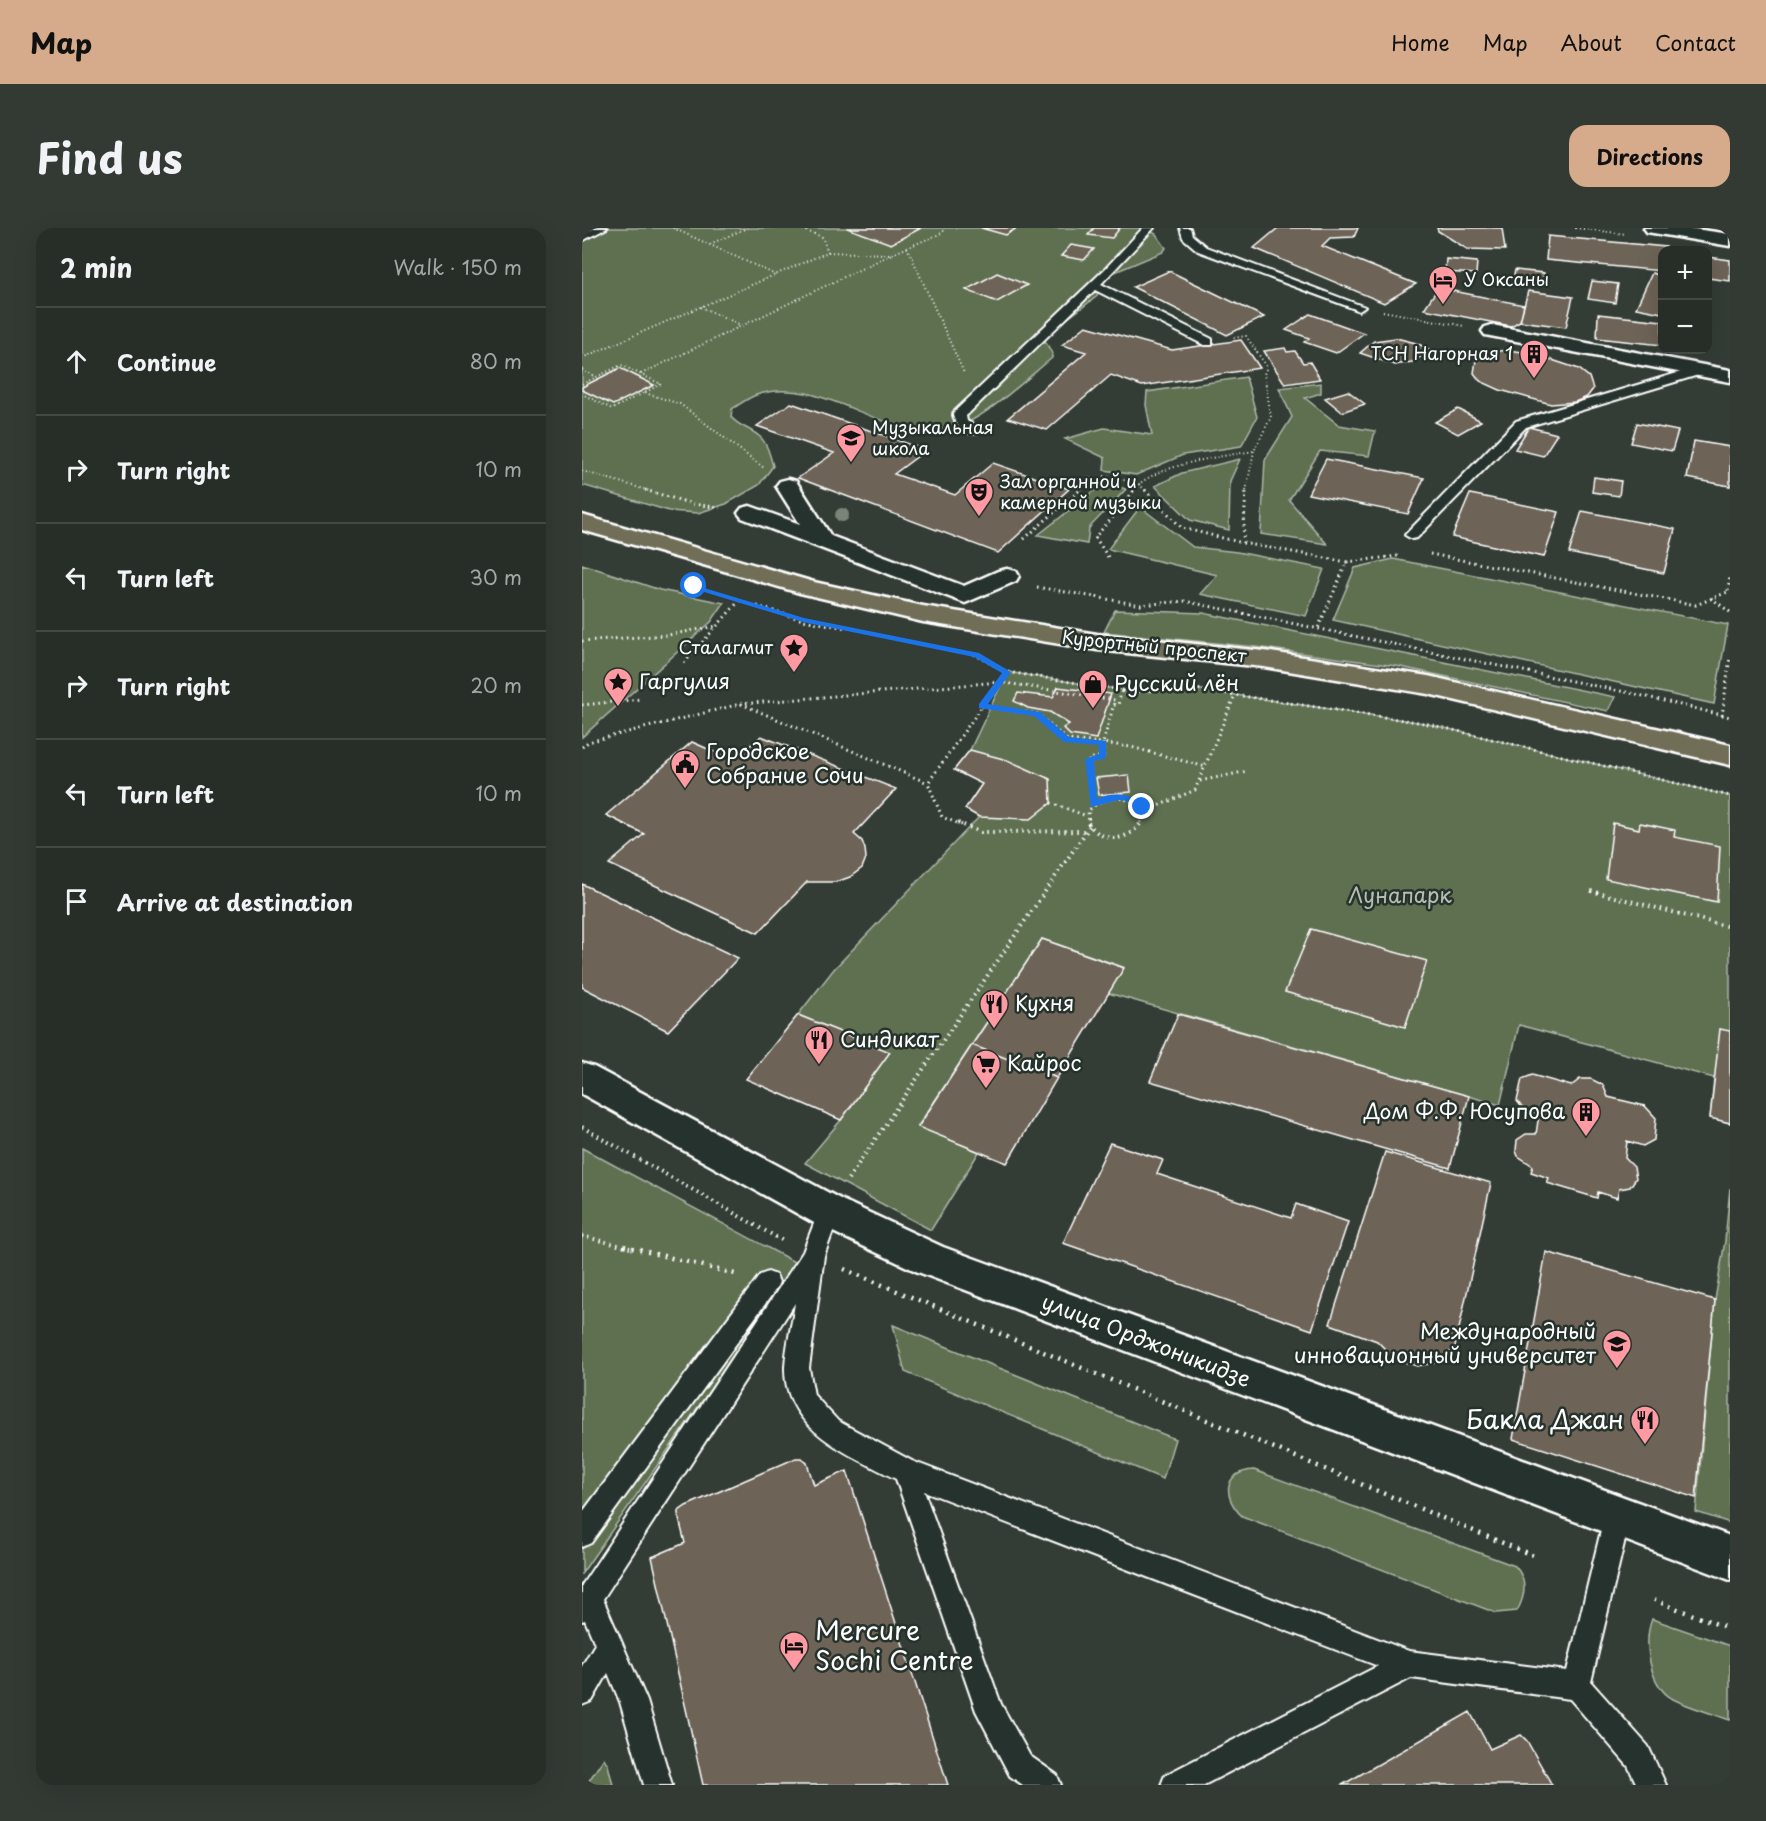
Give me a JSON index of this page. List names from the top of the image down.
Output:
{
  "streets": {
    "main road": ["Курортный проспект"],
    "street": ["улица Орджоникидзе"]
  },
  "parks": ["Лунапарк"],
  "places": {
    "hotel": ["У Оксаны", "Mercure Sochi Centre"],
    "building": ["ТСН Нагорная 1", "Дом Ф.Ф. Юсупова"],
    "school or university": ["Музыкальная школа", "Международный инновационный университет"],
    "theatre": ["Зал органной и камерной музыки"],
    "place": ["Сталагмит", "Гаргулия"],
    "shop": ["Русский лён"],
    "public building": ["Городское Собрание Сочи"],
    "restaurant": ["Кухня", "Синдикат", "Бакла Джан"],
    "supermarket": ["Кайрос"]
  },
  "page": {
    "header": "Map",
    "nav": [
      "Home",
      "Map",
      "About",
      "Contact"
    ],
    "title": "Find us",
    "buttons": "Directions",
    "heading": ["2 min", "Walk · 150 m"],
    "map_buttons": ["+", "−"],
    "list": [
      ["Continue", "80 m"],
      ["Turn right", "10 m"],
      ["Turn left", "30 m"],
      ["Turn right", "20 m"],
      ["Turn left", "10 m"],
      "Arrive at destination"
    ]
  }
}
